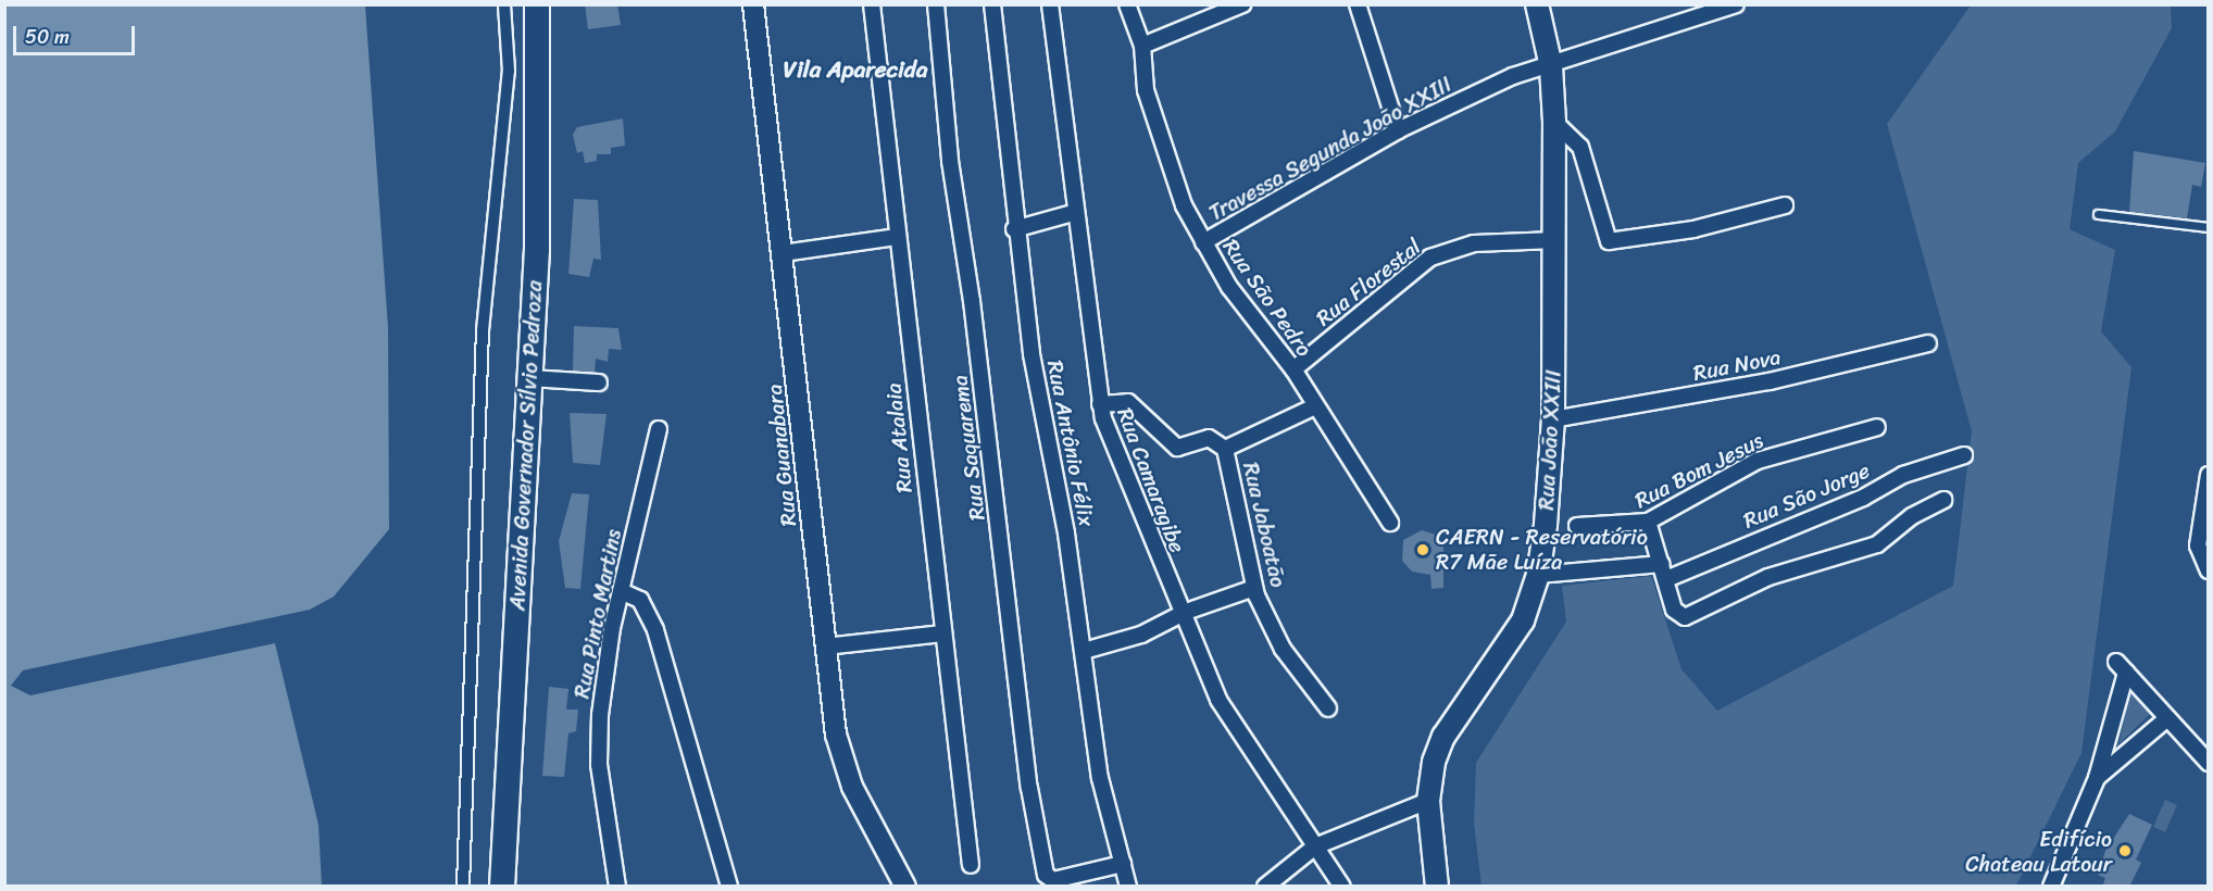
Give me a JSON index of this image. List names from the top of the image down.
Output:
{
  "streets": {
    "main road": ["Rua João XXIII", "Avenida Governador Sílvio Pedroza"],
    "street": [
      "Travessa Segunda João XXIII",
      "Rua Florestal",
      "Rua São Pedro",
      "Rua Nova",
      "Rua Atalaia",
      "Rua Antônio Félix",
      "Rua Saquarema",
      "Rua Guanabara",
      "Rua Bom Jesus",
      "Rua Camaragibe",
      "Rua São Jorge",
      "Rua Jaboatão",
      "Rua Pinto Martins"
    ]
  },
  "crossings": [
    ["Travessa Segunda João XXIII", "Rua São Pedro"],
    ["Travessa Segunda João XXIII", "Rua João XXIII"],
    ["Rua Florestal", "Rua São Pedro"],
    ["Rua Florestal", "Rua João XXIII"],
    ["Rua Nova", "Rua João XXIII"],
    ["Rua João XXIII", "Rua São Jorge"],
    ["Rua Antônio Félix", "Rua Saquarema"]
  ],
  "districts": ["Vila Aparecida"],
  "places": ["CAERN - Reservatório R7 Mãe Luíza", "Edifício Chateau Latour"],
  "scale_bar": "50 m"
}
